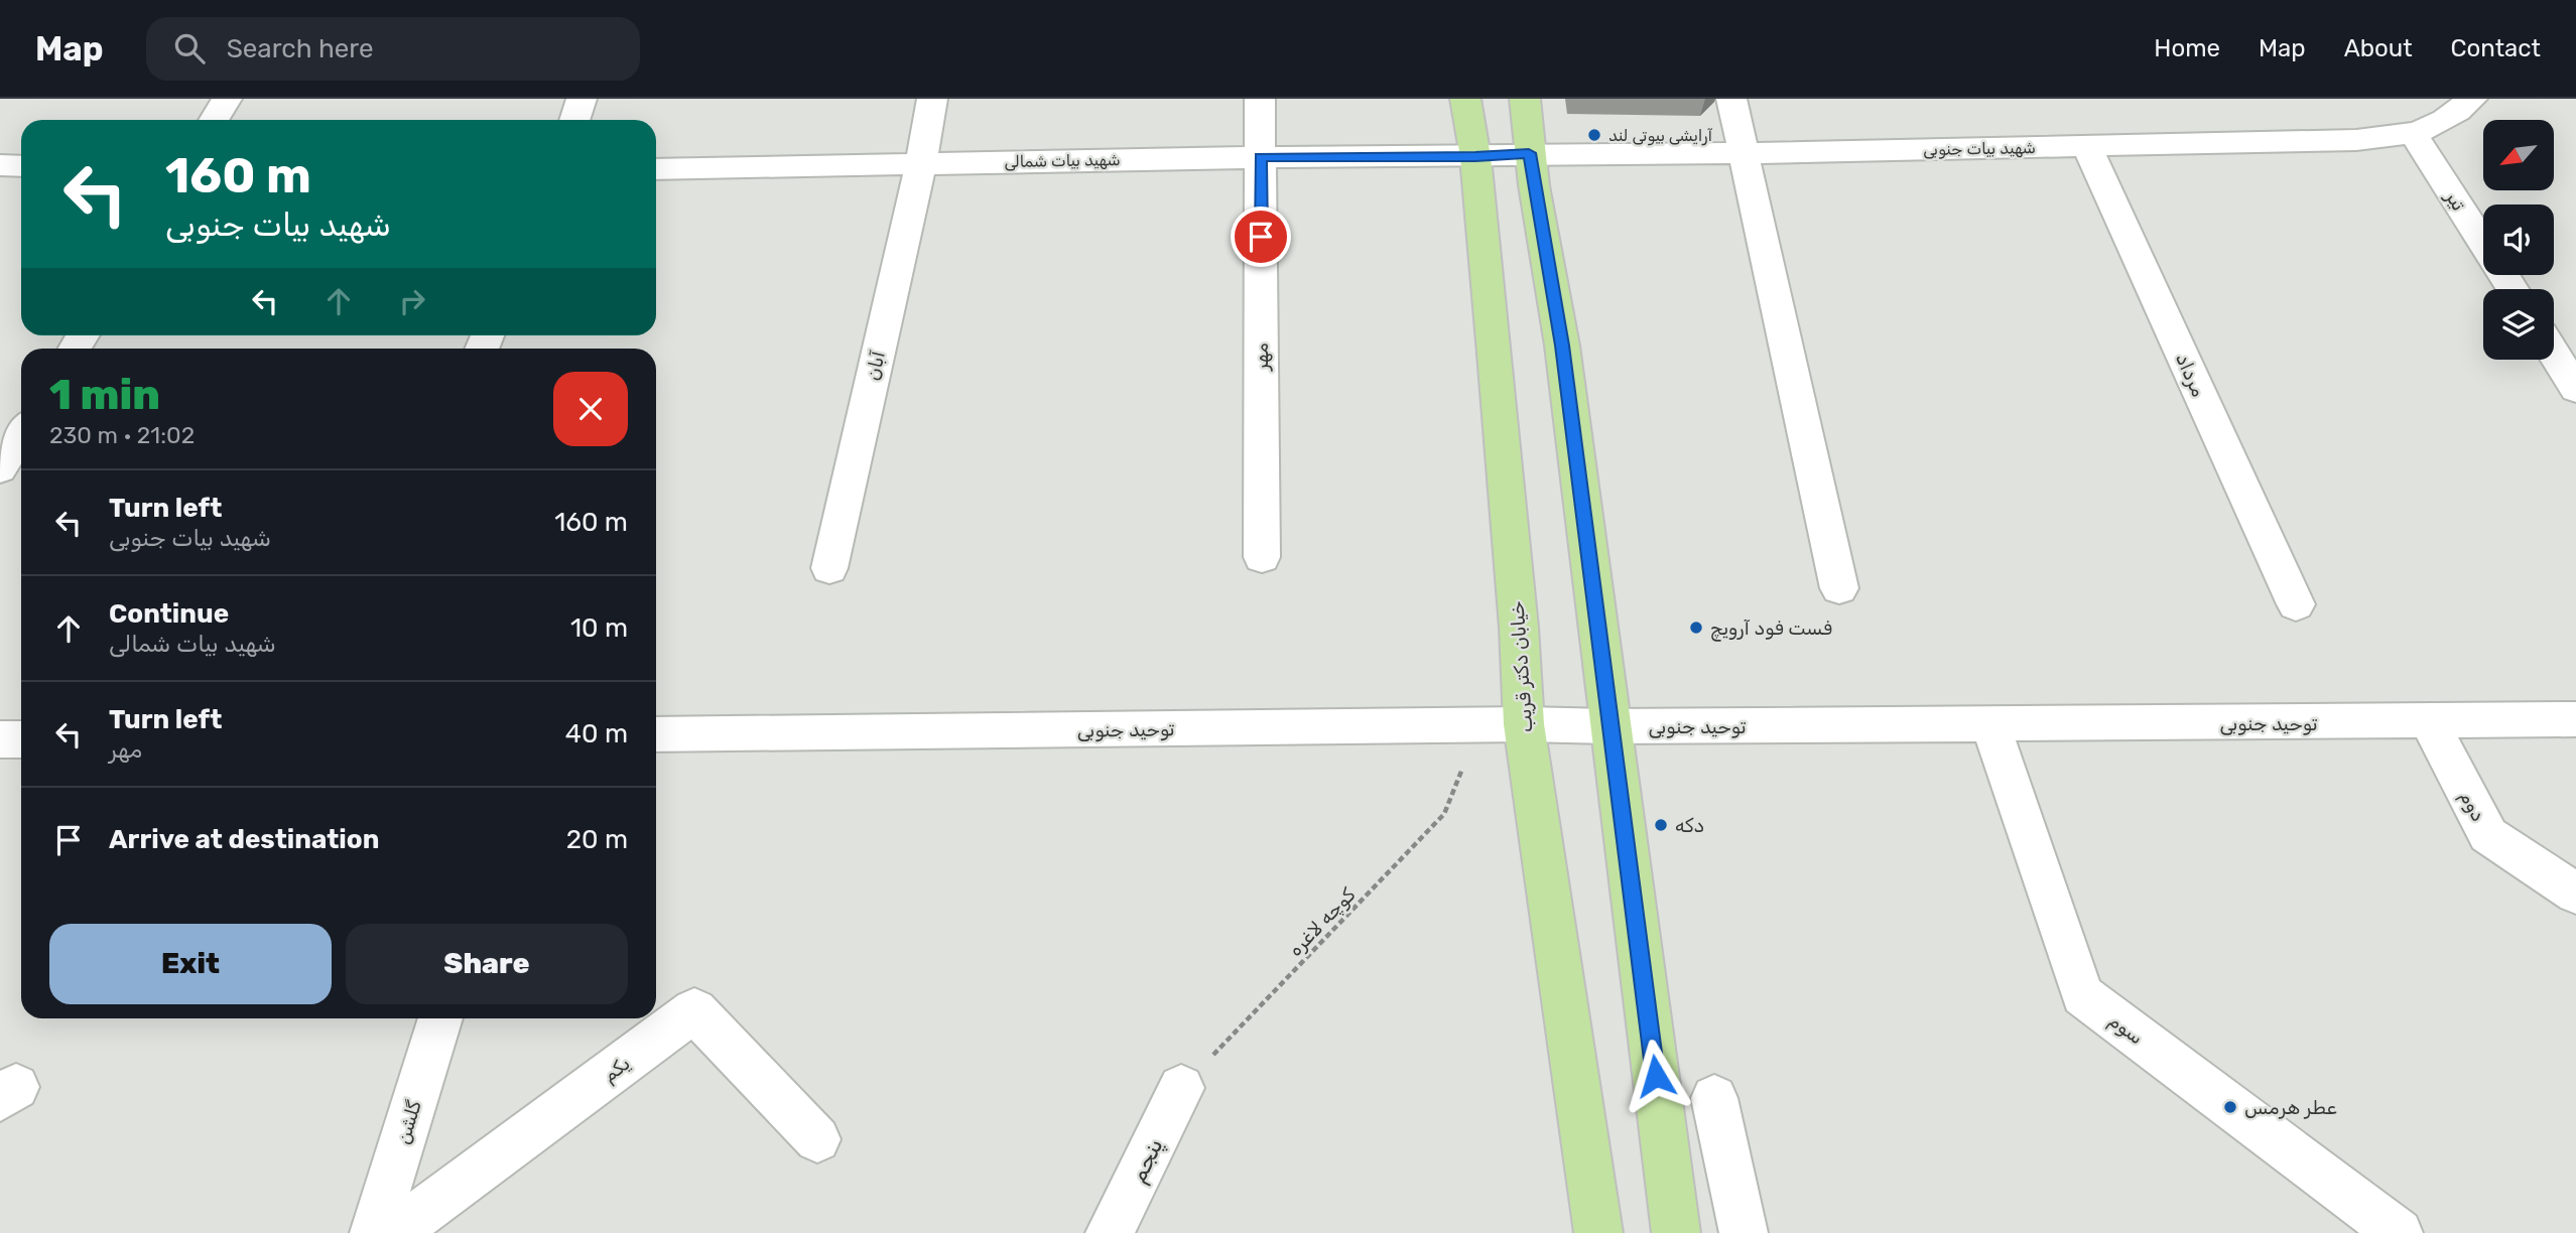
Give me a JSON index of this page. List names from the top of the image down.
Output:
{
  "streets": {
    "main road": ["خیابان دکتر قریب"],
    "street": [
      "شهید بیات جنوبی",
      "شهید بیات شمالی",
      "تیر",
      "مهر",
      "آبان",
      "مرداد",
      "توحید جنوبی",
      "دوم",
      "سوم",
      "یکم",
      "گلشن",
      "پنجم"
    ],
    "path": ["کوچه لاغره"]
  },
  "crossings": [
    ["شهید بیات جنوبی", "شهید بیات شمالی"],
    ["شهید بیات جنوبی", "تیر"],
    ["شهید بیات جنوبی", "مرداد"],
    ["شهید بیات جنوبی", "خیابان دکتر قریب"],
    ["شهید بیات شمالی", "مهر"],
    ["شهید بیات شمالی", "آبان"],
    ["شهید بیات شمالی", "خیابان دکتر قریب"],
    ["خیابان دکتر قریب", "توحید جنوبی"],
    ["توحید جنوبی", "دوم"],
    ["توحید جنوبی", "سوم"],
    ["کوچه لاغره", "پنجم"]
  ],
  "places": [
    "آرایشی بیوتی لند",
    "فست فود آرویچ",
    "دکه",
    "عطر هرمس"
  ],
  "north": "bottom left",
  "page": {
    "header": "Map",
    "search": "Search here",
    "nav": [
      "Home",
      "Map",
      "About",
      "Contact"
    ],
    "turn": ["160 m", "شهید بیات جنوبی"],
    "heading": ["1 min", "230 m · 21:02"],
    "list": [
      {
        "name": "Turn left",
        "note": "شهید بیات جنوبی",
        "value": "160 m"
      },
      {
        "name": "Continue",
        "note": "شهید بیات شمالی",
        "value": "10 m"
      },
      {
        "name": "Turn left",
        "note": "مهر",
        "value": "40 m"
      },
      {
        "name": "Arrive at destination",
        "value": "20 m"
      }
    ],
    "buttons": ["Exit", "Share"]
  }
}
